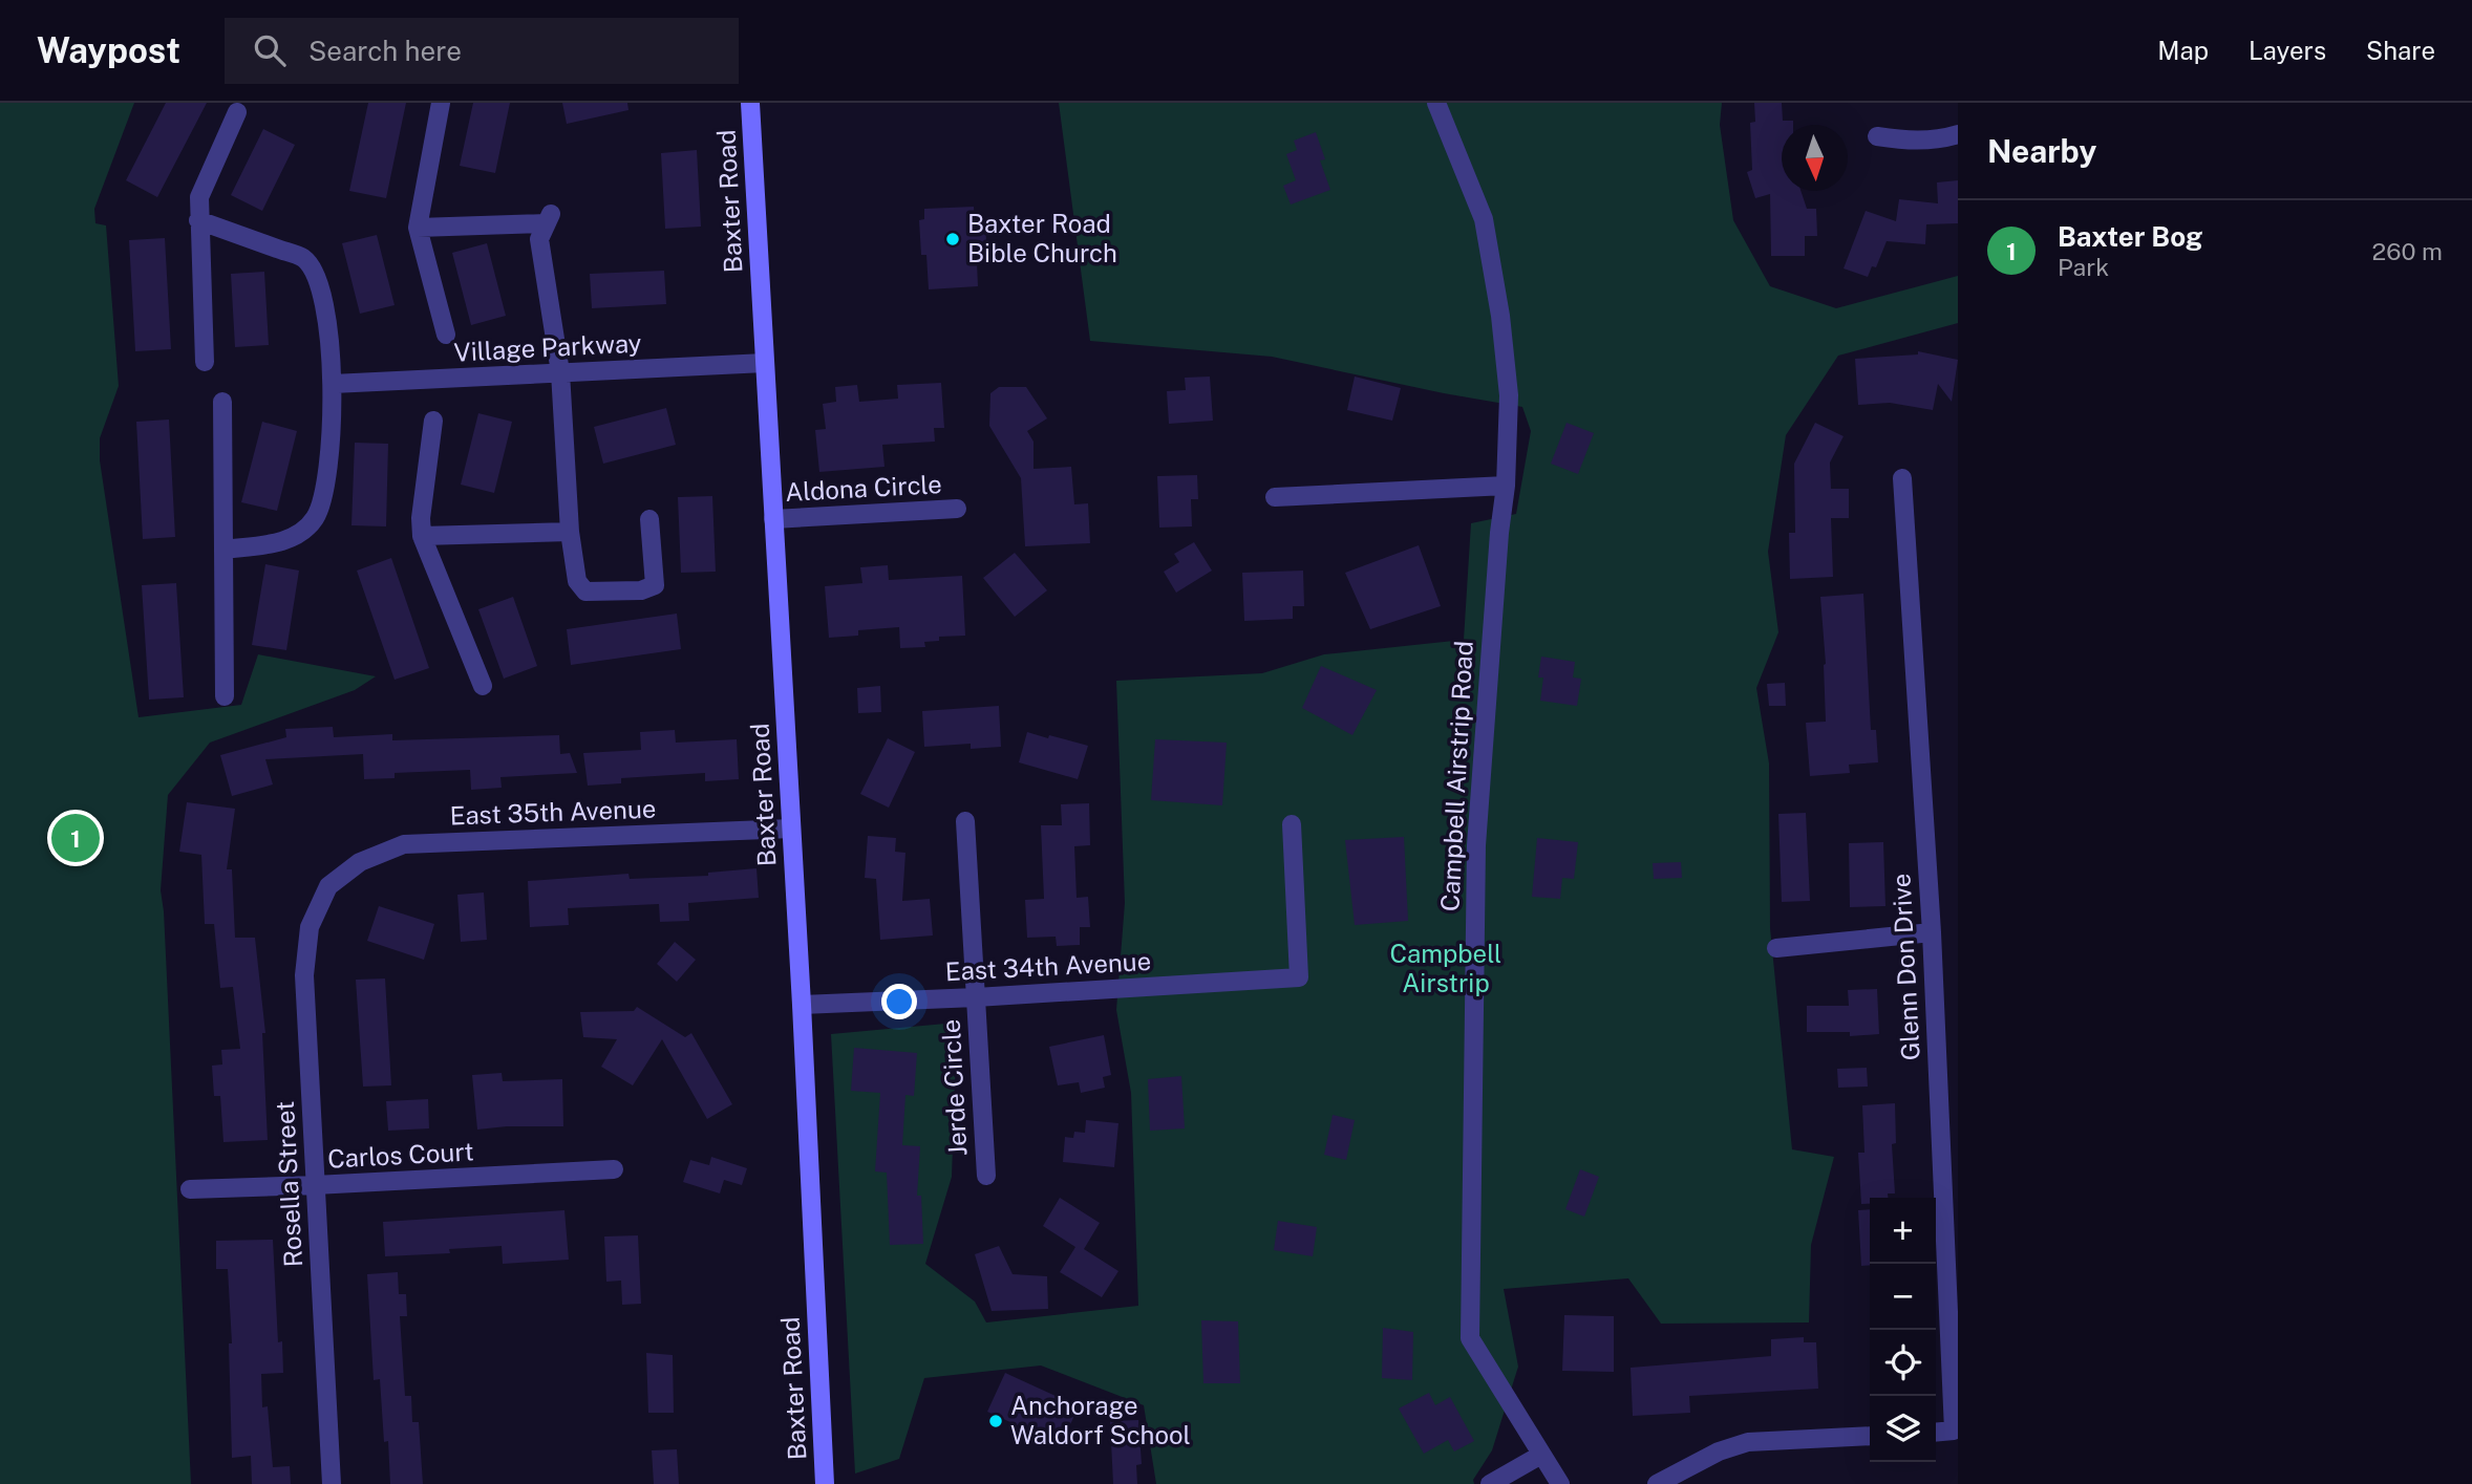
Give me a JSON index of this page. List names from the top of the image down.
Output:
{
  "streets": {
    "street": [
      "Baxter Road",
      "Village Parkway",
      "Aldona Circle",
      "Campbell Airstrip Road",
      "East 35th Avenue",
      "East 34th Avenue",
      "Glenn Don Drive",
      "Jerde Circle",
      "Carlos Court",
      "Rosella Street"
    ]
  },
  "crossings": [
    ["Baxter Road", "Village Parkway"],
    ["Baxter Road", "Aldona Circle"],
    ["Baxter Road", "East 35th Avenue"],
    ["Baxter Road", "East 34th Avenue"],
    ["East 35th Avenue", "Rosella Street"],
    ["East 34th Avenue", "Jerde Circle"],
    ["Carlos Court", "Rosella Street"]
  ],
  "parks": ["Campbell Airstrip"],
  "places": ["Baxter Road Bible Church", "Anchorage Waldorf School"],
  "north": "bottom",
  "page": {
    "header": "Waypost",
    "search": "Search here",
    "nav": ["Map", "Layers", "Share"],
    "heading": "Nearby",
    "list": [
      {
        "mark": "1",
        "name": "Baxter Bog",
        "note": "Park",
        "value": "260 m"
      }
    ],
    "pins": "1",
    "map_buttons": ["+", "−"]
  }
}
